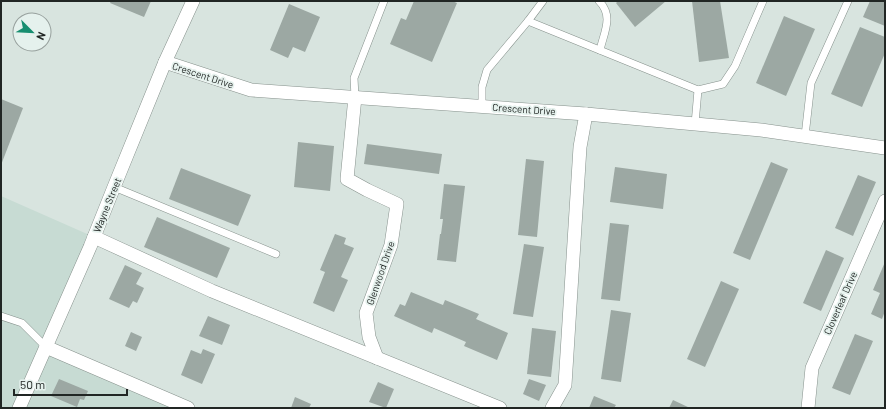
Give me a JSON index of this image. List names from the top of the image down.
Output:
{
  "streets": {
    "street": [
      "Crescent Drive",
      "Wayne Street",
      "Glenwood Drive",
      "Cloverleaf Drive"
    ]
  },
  "crossings": [
    ["Crescent Drive", "Wayne Street"],
    ["Crescent Drive", "Glenwood Drive"]
  ],
  "scale_bar": "50 m",
  "north": "bottom right"
}
